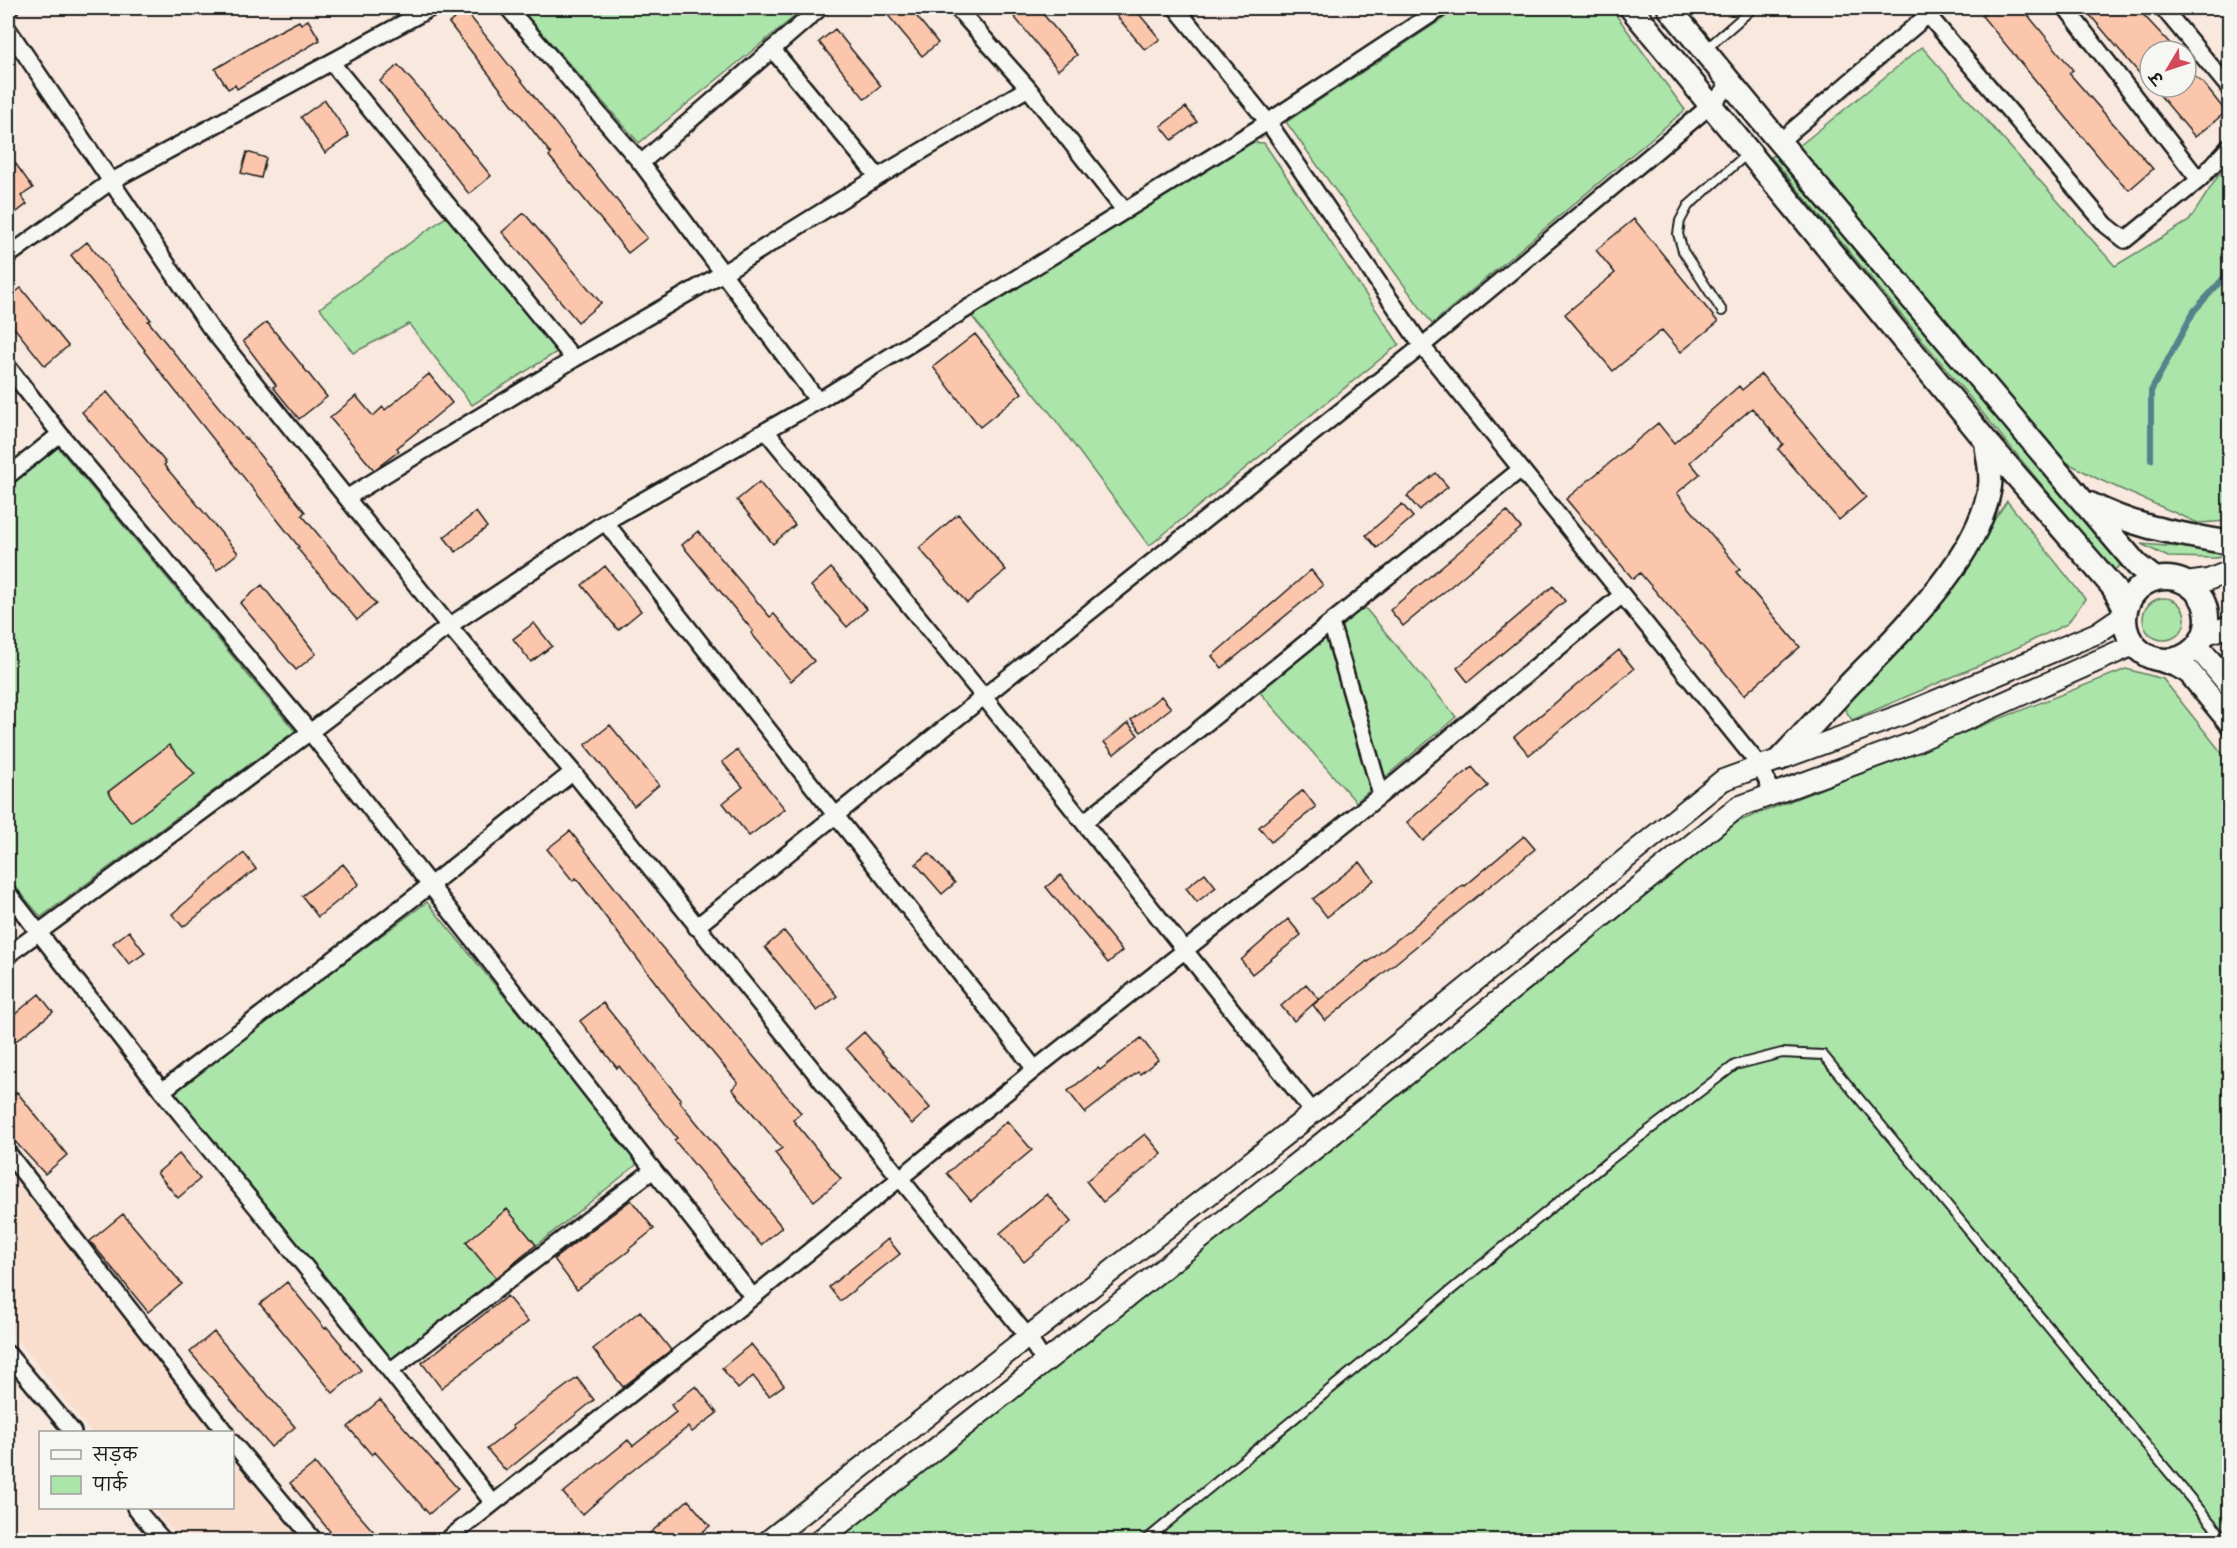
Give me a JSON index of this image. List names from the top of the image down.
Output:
{
  "legend": ["सड़क", "पार्क"],
  "north": "bottom left"
}
